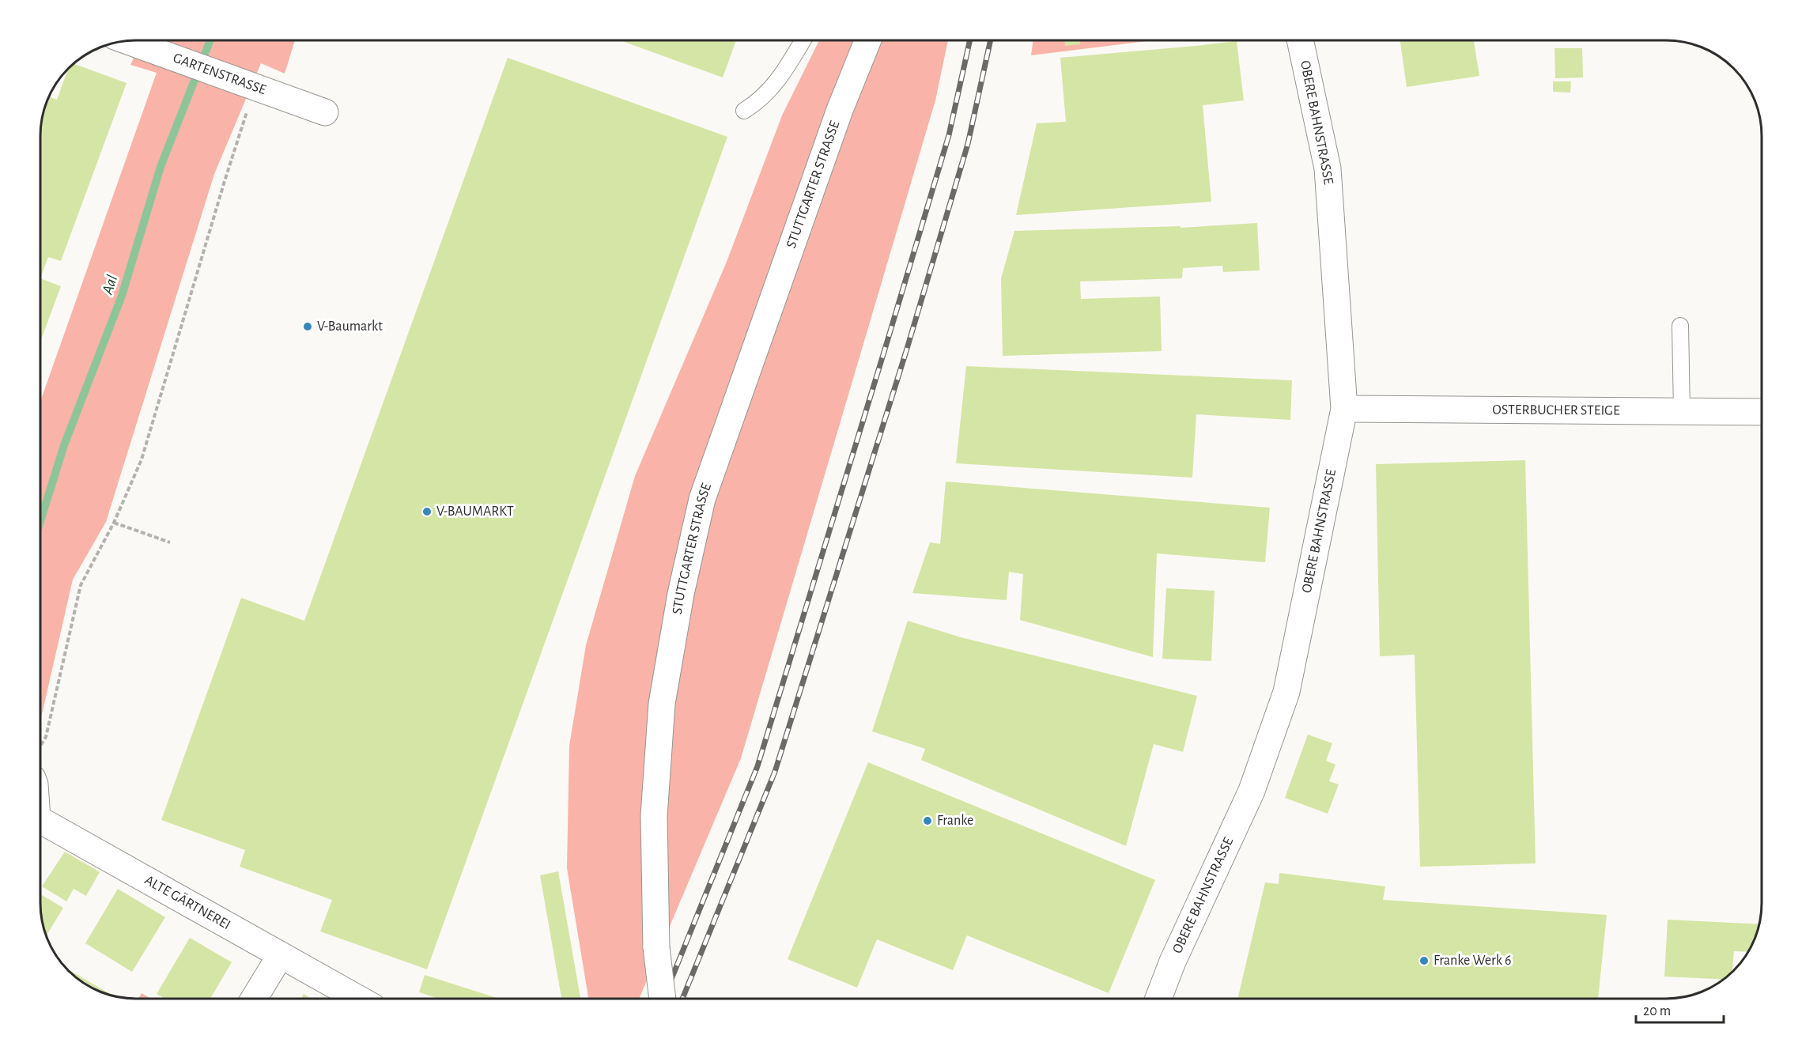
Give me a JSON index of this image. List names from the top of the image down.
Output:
{
  "streets": {
    "street": [
      "GARTENSTRASSE",
      "OBERE BAHNSTRASSE",
      "STUTTGARTER STRASSE",
      "OSTERBUCHER STEIGE",
      "ALTE GÄRTNEREI"
    ]
  },
  "crossings": [
    ["OBERE BAHNSTRASSE", "OSTERBUCHER STEIGE"]
  ],
  "water": ["Aal"],
  "places": [
    "V-Baumarkt",
    "V-BAUMARKT",
    "Franke",
    "Franke Werk 6"
  ],
  "scale_bar": "20 m"
}
